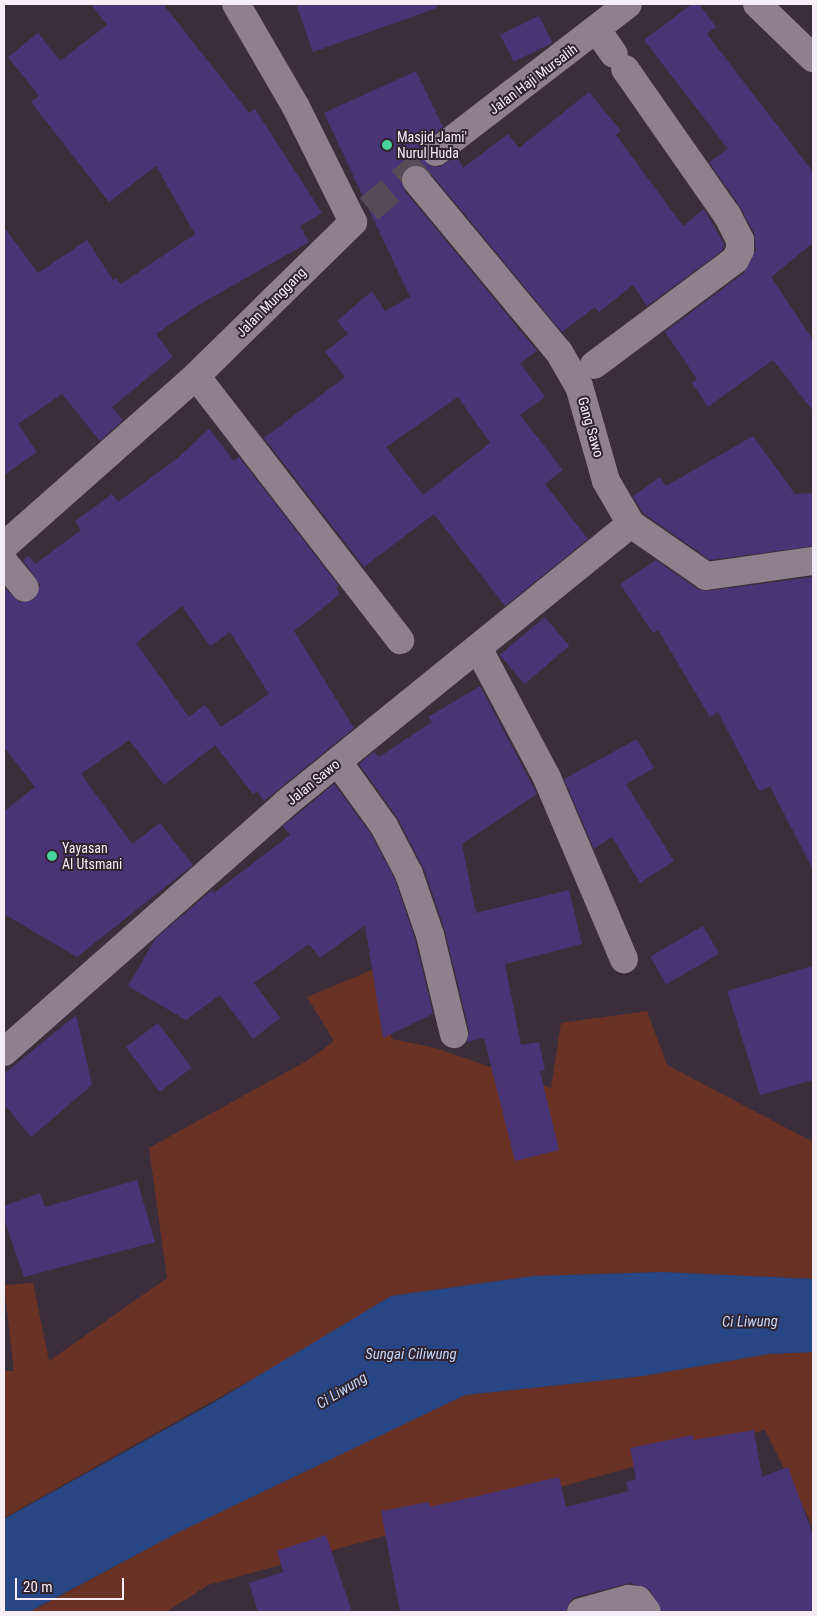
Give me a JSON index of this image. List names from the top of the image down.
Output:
{
  "streets": {
    "street": [
      "Jalan Haji Mursalih",
      "Jalan Munggang",
      "Gang Sawo",
      "Jalan Sawo"
    ]
  },
  "crossings": [
    ["Gang Sawo", "Jalan Sawo"]
  ],
  "water": ["Ci Liwung", "Sungai Ciliwung"],
  "places": ["Masjid Jami' Nurul Huda", "Yayasan Al Utsmani"],
  "scale_bar": "20 m"
}
